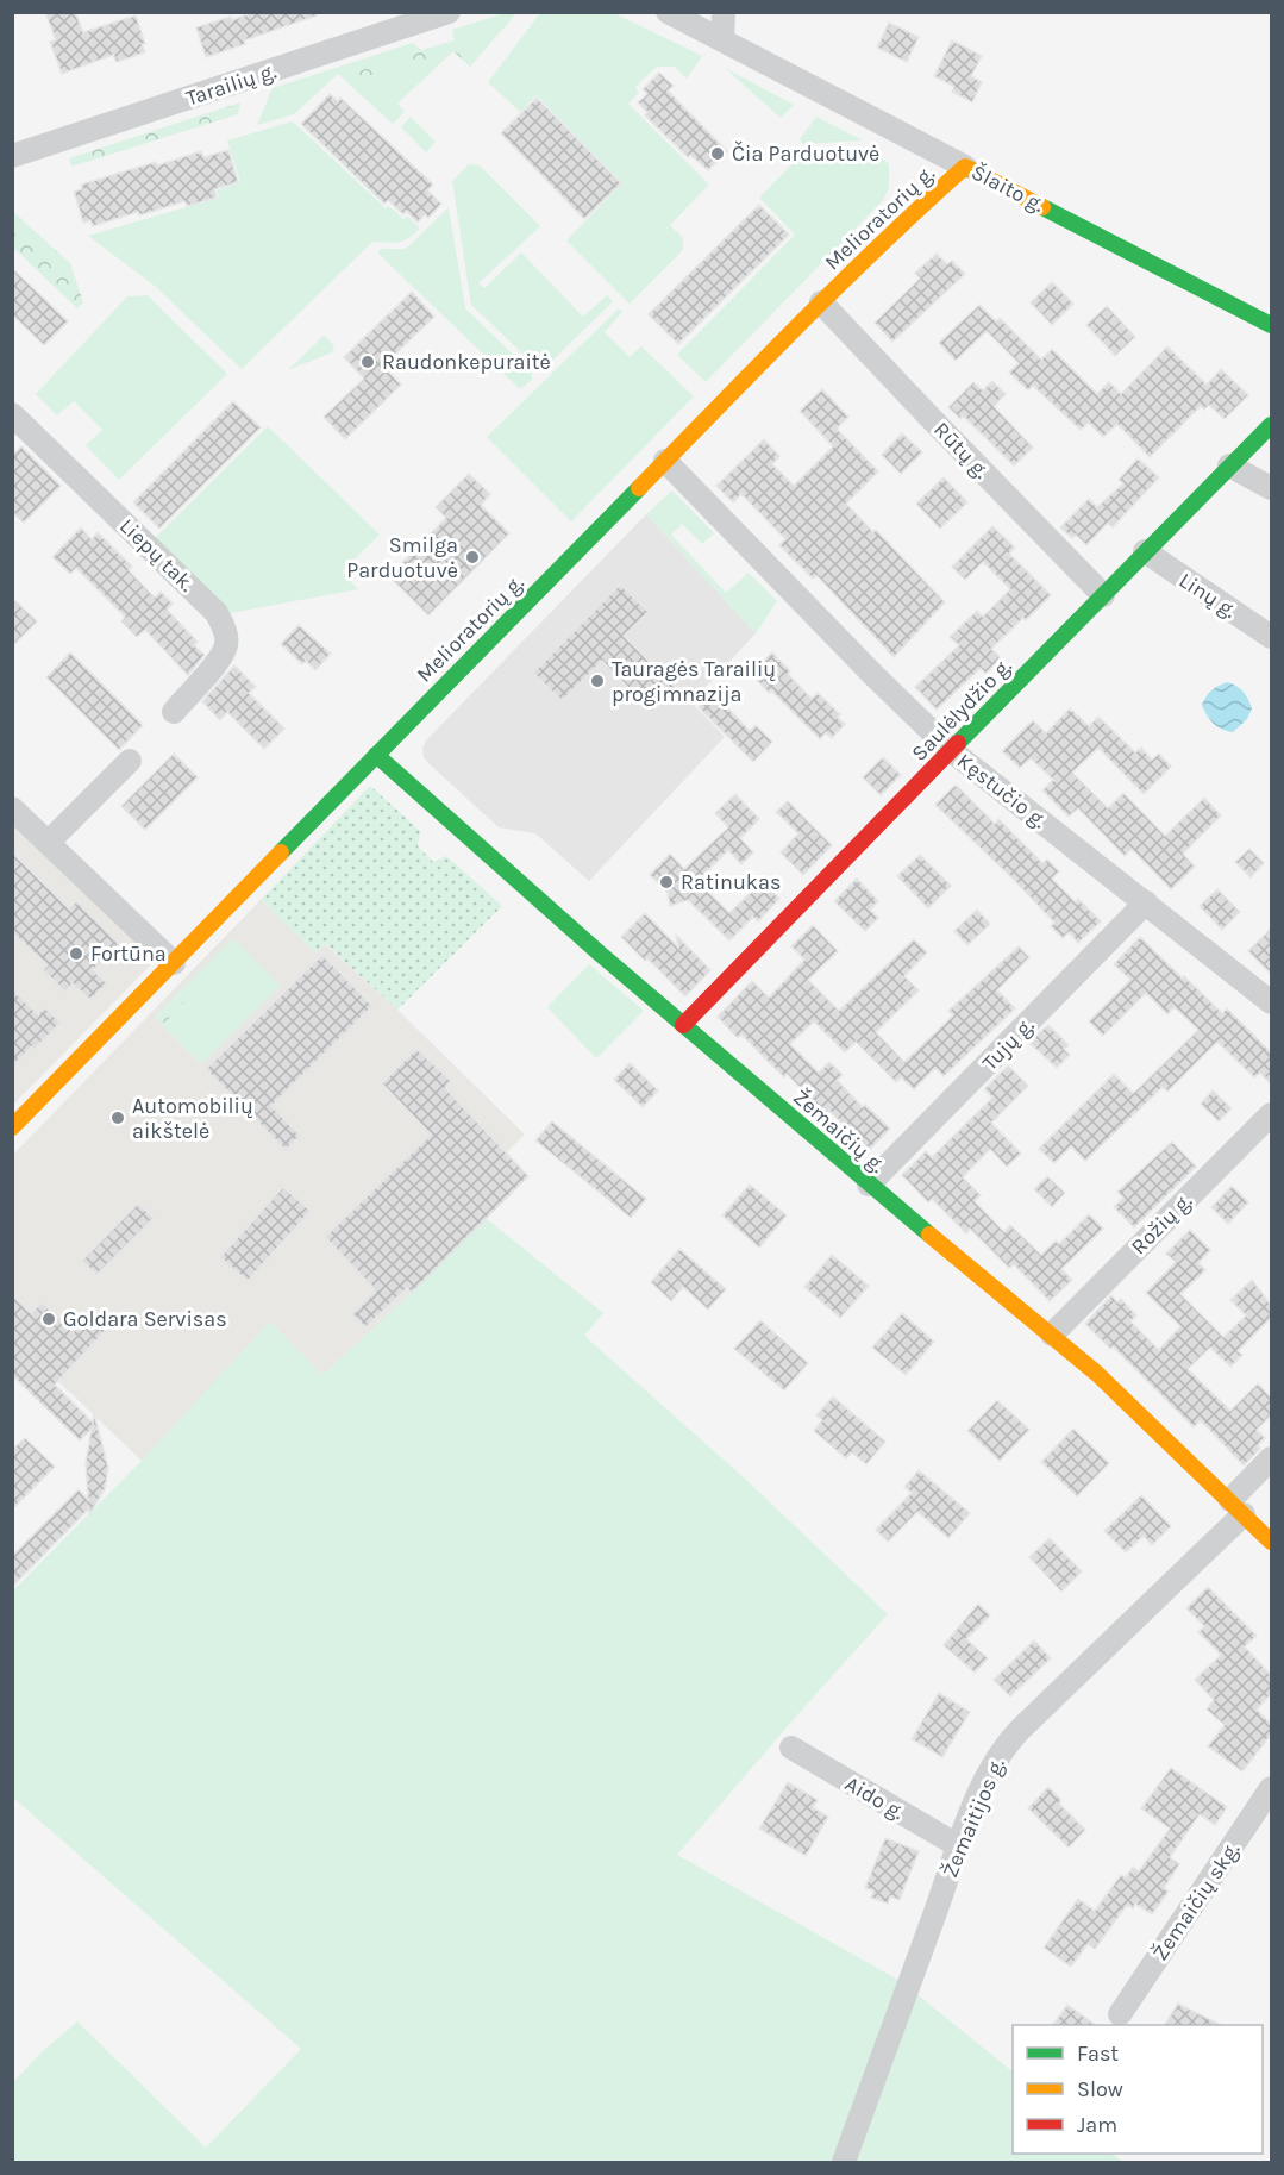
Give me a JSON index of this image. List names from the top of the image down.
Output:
{
  "streets": {
    "street": [
      "Tarailių g.",
      "Šlaito g.",
      "Melioratorių g.",
      "Rūtų g.",
      "Liepų tak.",
      "Linų g.",
      "Saulėlydžio g.",
      "Kęstučio g.",
      "Tujų g.",
      "Žemaičių g.",
      "Rožių g.",
      "Aido g.",
      "Žemaitijos g.",
      "Žemaičių skg."
    ]
  },
  "crossings": [
    ["Šlaito g.", "Melioratorių g."],
    ["Melioratorių g.", "Rūtų g."],
    ["Melioratorių g.", "Kęstučio g."],
    ["Melioratorių g.", "Žemaičių g."],
    ["Rūtų g.", "Saulėlydžio g."],
    ["Linų g.", "Saulėlydžio g."],
    ["Saulėlydžio g.", "Kęstučio g."],
    ["Saulėlydžio g.", "Žemaičių g."],
    ["Kęstučio g.", "Tujų g."],
    ["Tujų g.", "Žemaičių g."],
    ["Žemaičių g.", "Rožių g."],
    ["Žemaičių g.", "Žemaitijos g."],
    ["Aido g.", "Žemaitijos g."]
  ],
  "places": [
    "Čia Parduotuvė",
    "Raudonkepuraitė",
    "Smilga Parduotuvė",
    "Tauragės Tarailių progimnazija",
    "Ratinukas",
    "Fortūna",
    "Automobilių aikštelė",
    "Goldara Servisas"
  ],
  "legend": ["Fast", "Slow", "Jam"]
}
